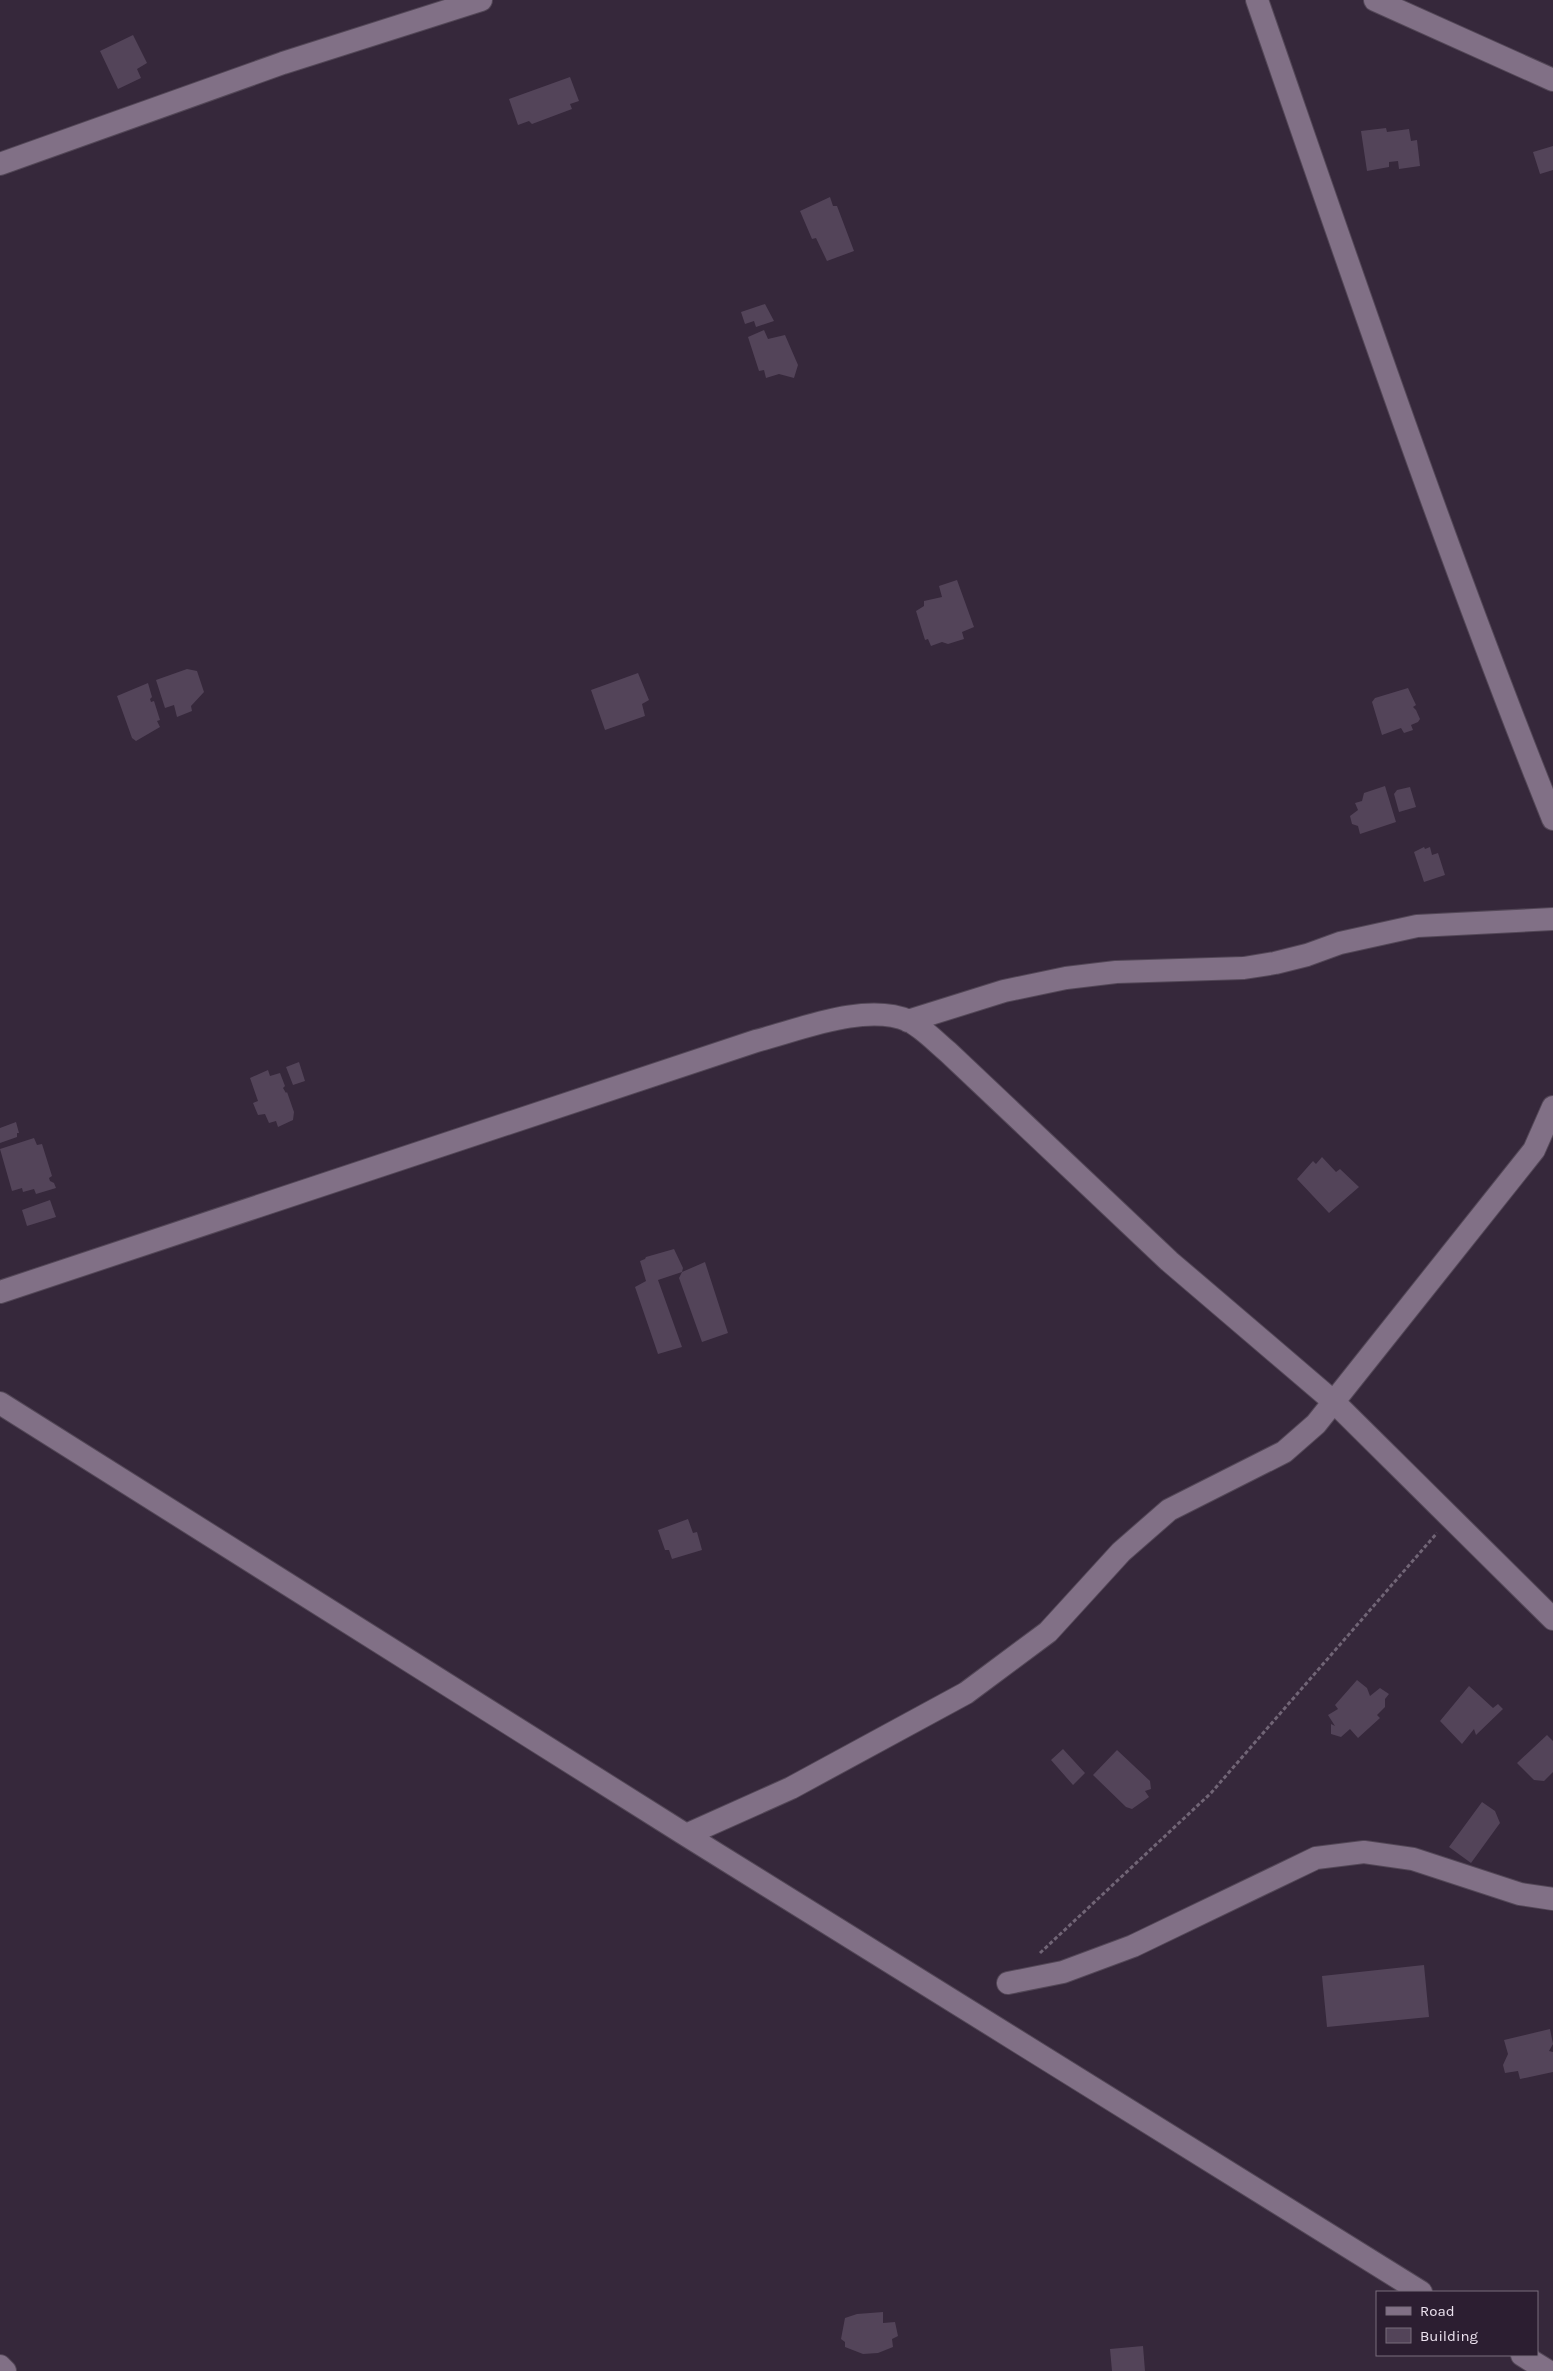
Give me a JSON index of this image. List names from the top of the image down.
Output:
{
  "legend": ["Road", "Building"]
}
